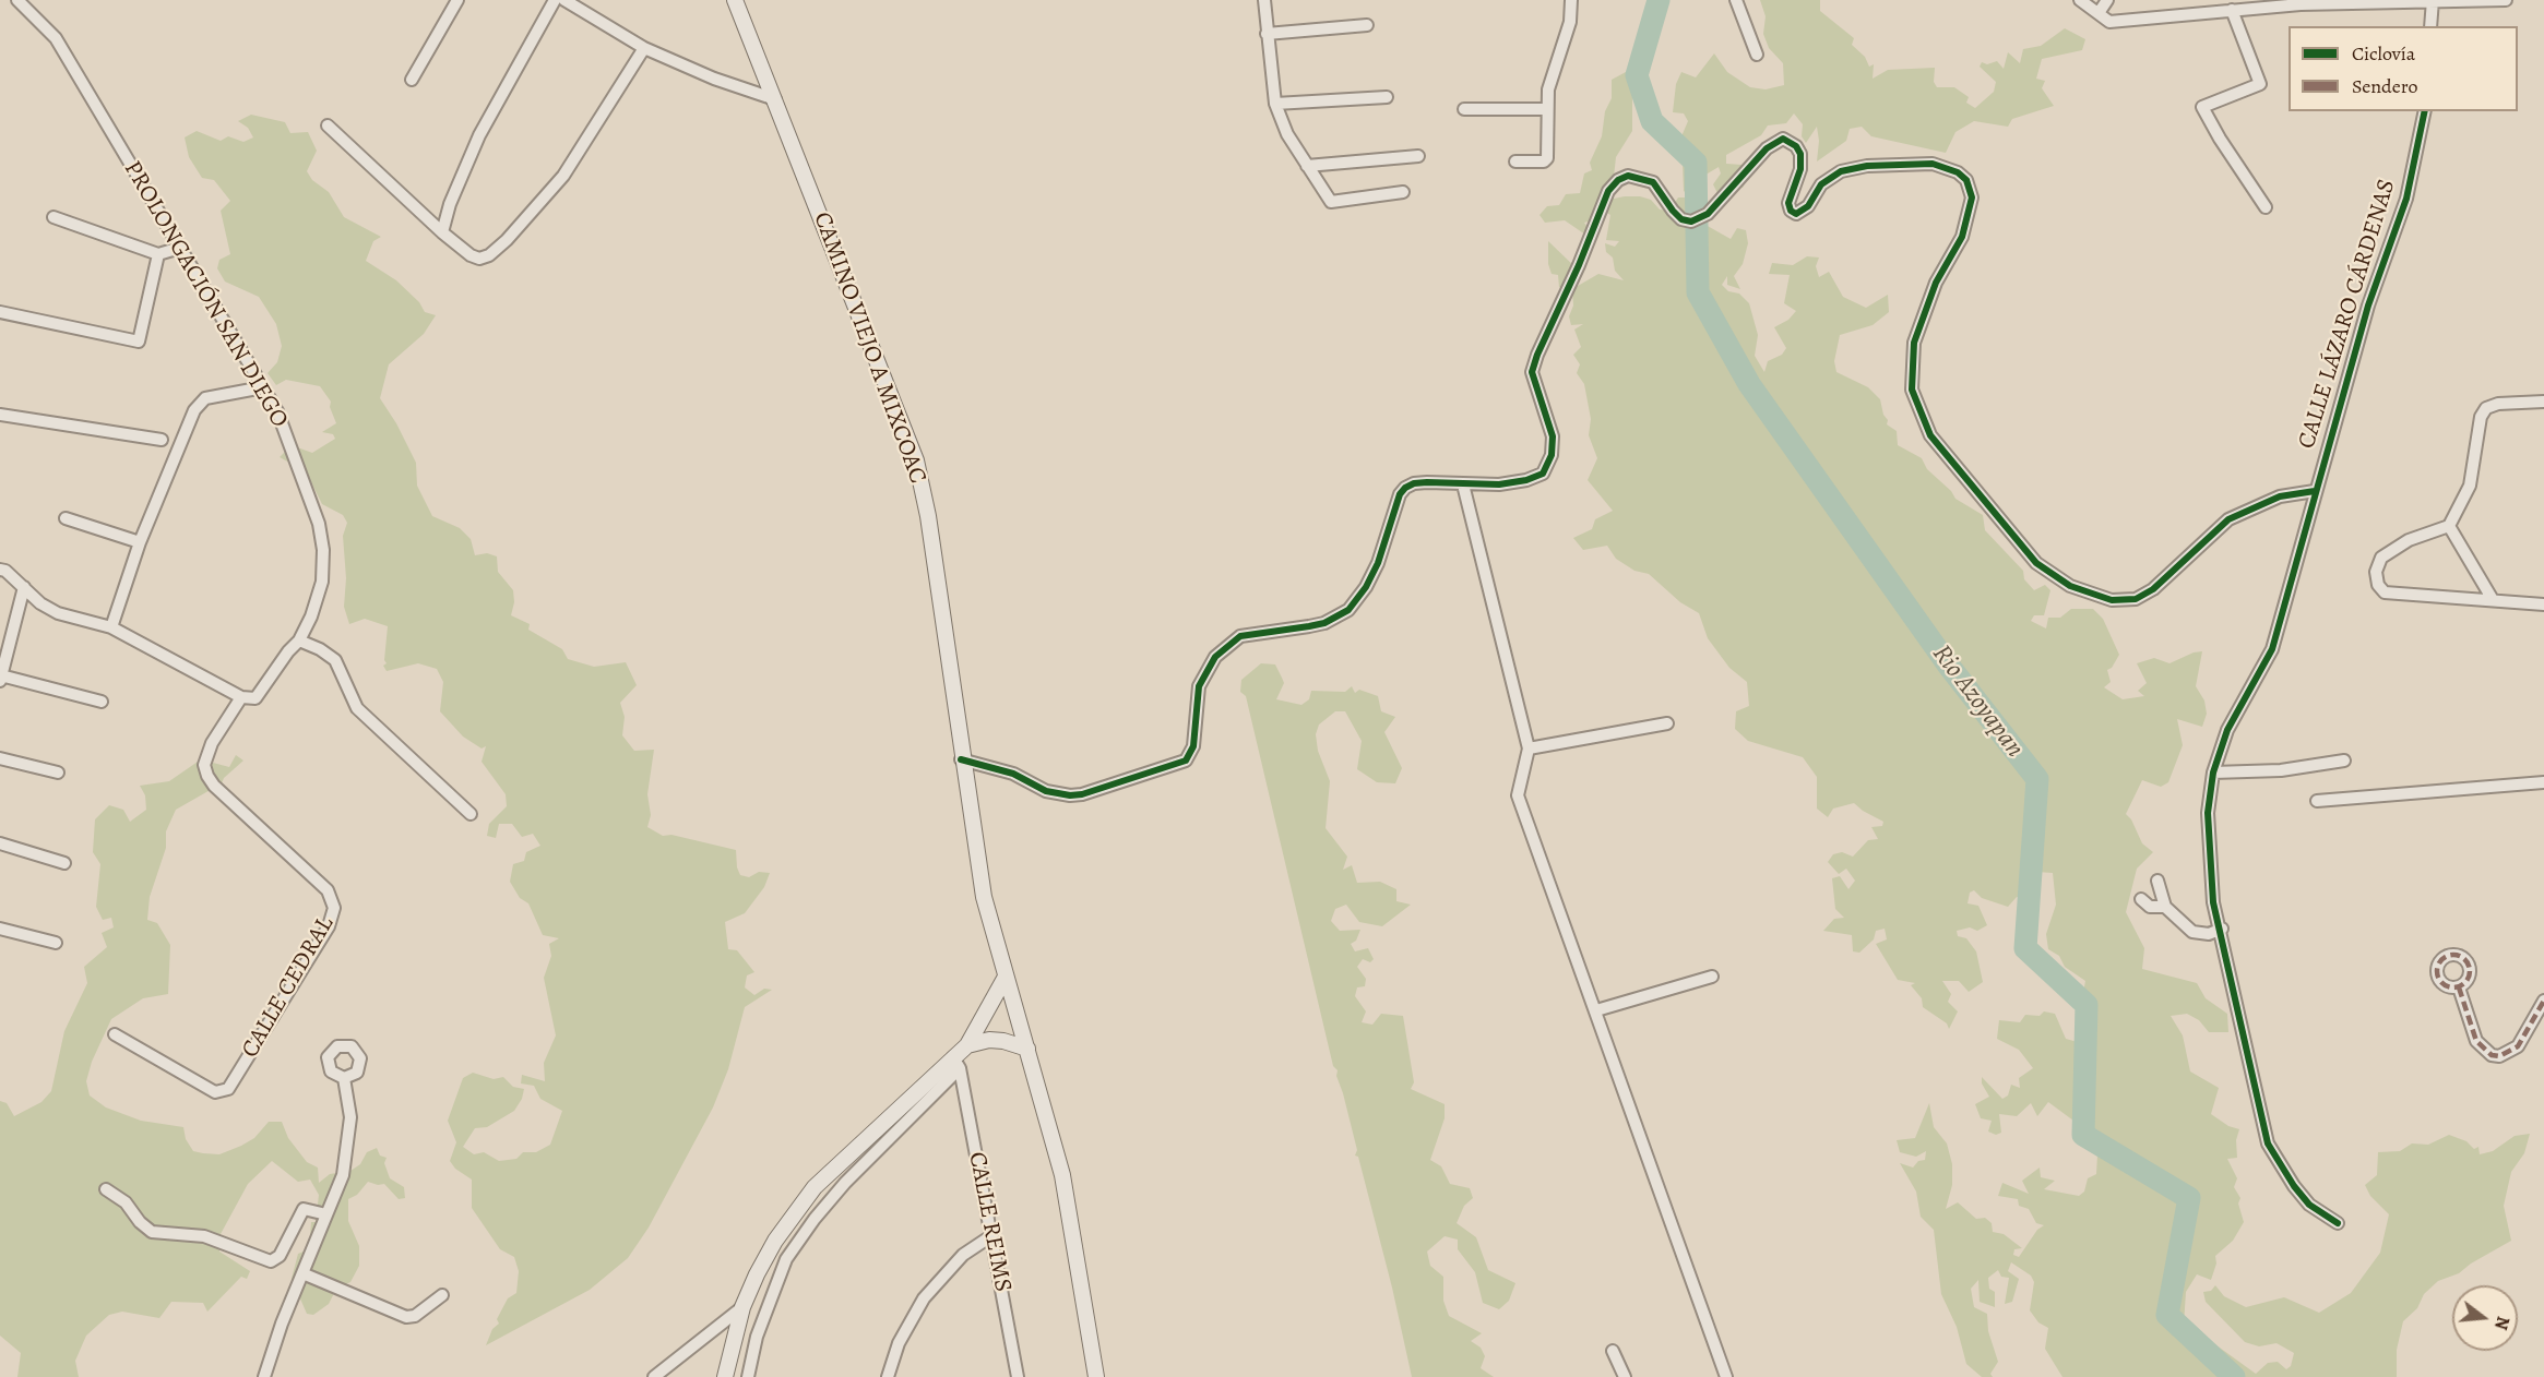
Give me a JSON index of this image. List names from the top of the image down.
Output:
{
  "streets": {
    "main road": ["CAMINO VIEJO A MIXCOAC"],
    "street": [
      "PROLONGACIÓN SAN DIEGO",
      "CALLE LÁZARO CÁRDENAS",
      "CALLE CEDRAL",
      "CALLE REIMS"
    ]
  },
  "crossings": [
    ["PROLONGACIÓN SAN DIEGO", "CALLE CEDRAL"]
  ],
  "water": ["Rio Azoyapan"],
  "legend": ["Ciclovía", "Sendero"],
  "north": "right"
}
